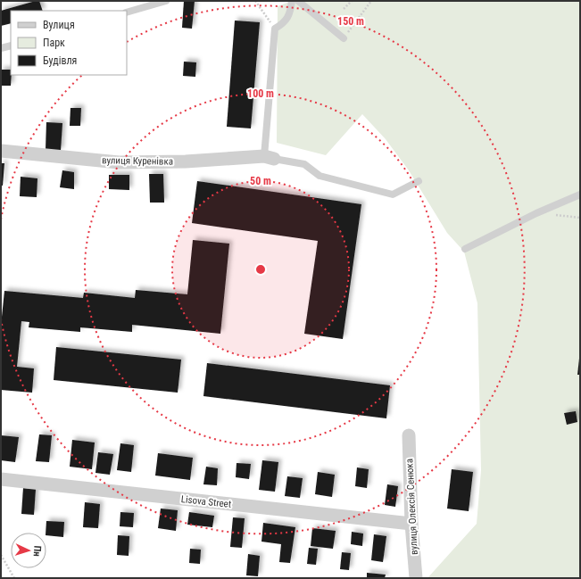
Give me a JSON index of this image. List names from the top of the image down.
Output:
{
  "streets": {
    "street": ["вулиця Куренівка", "Lisova Street", "вулиця Олексія Сенюка"]
  },
  "crossings": [
    ["Lisova Street", "вулиця Олексія Сенюка"]
  ],
  "legend": ["Вулиця", "Парк", "Будівля"],
  "north": "right",
  "rings": ["150 m", "100 m", "50 m"]
}
